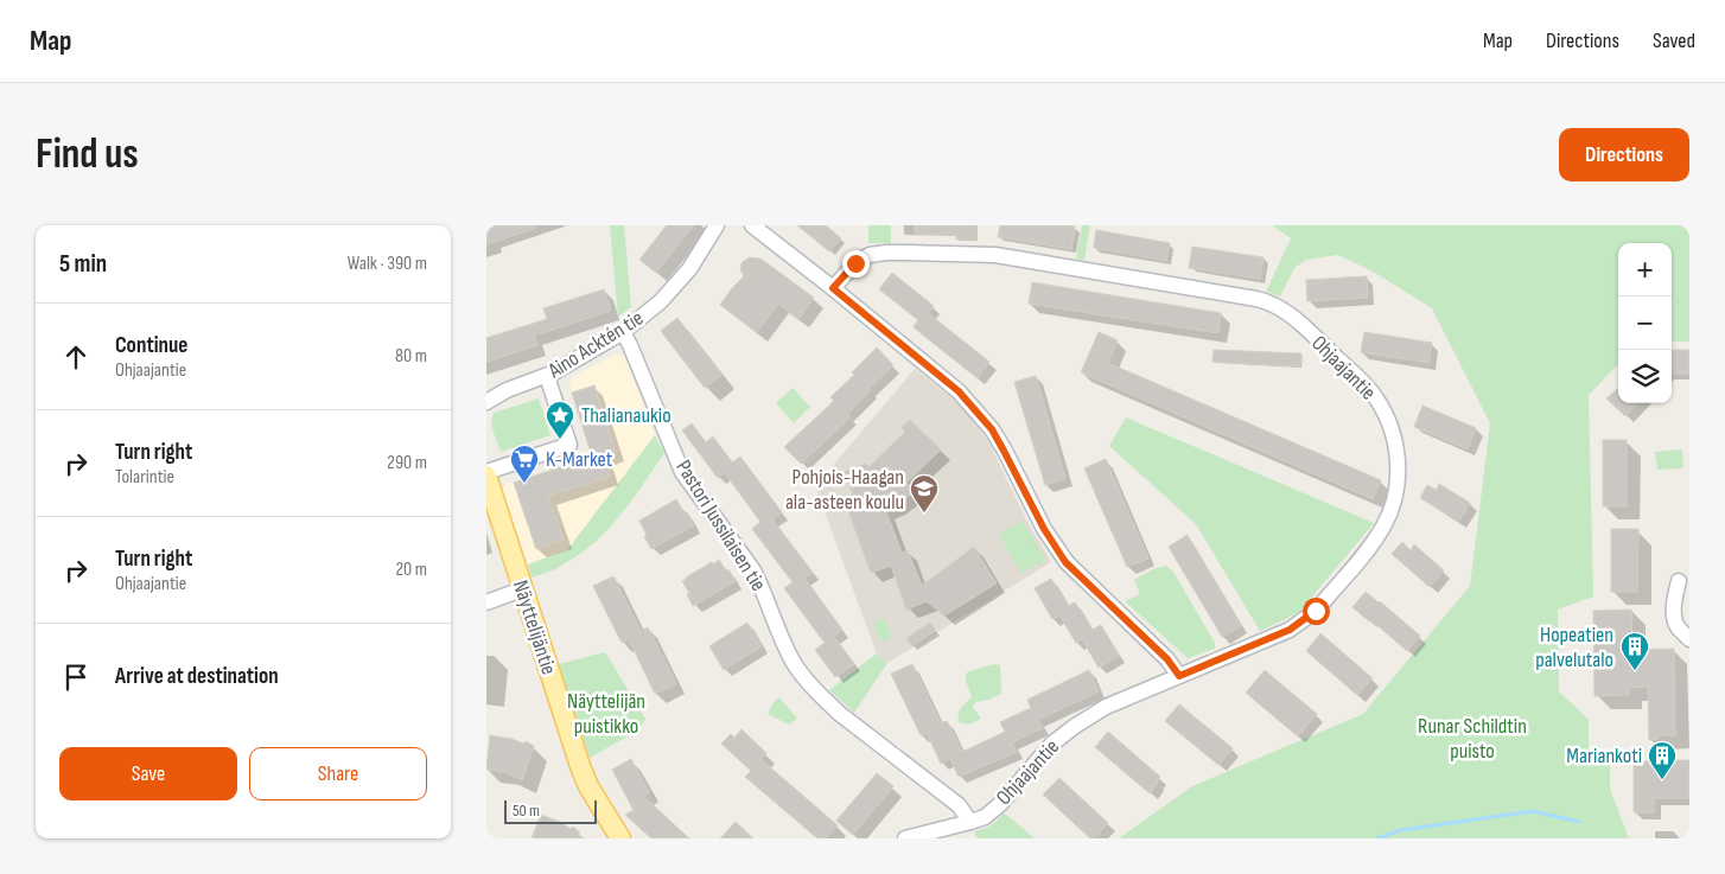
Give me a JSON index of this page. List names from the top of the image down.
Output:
{
  "streets": {
    "main road": ["Näyttelijäntie"],
    "street": ["Aino Acktén tie", "Ohjaajantie", "Pastori Jussilaisen tie"]
  },
  "crossings": [
    ["Aino Acktén tie", "Pastori Jussilaisen tie"],
    ["Ohjaajantie", "Pastori Jussilaisen tie"]
  ],
  "parks": ["Näyttelijän puistikko", "Runar Schildtin puisto"],
  "places": {
    "place": ["Thalianaukio"],
    "supermarket": ["K-Market"],
    "school or university": ["Pohjois-Haagan ala-asteen koulu"],
    "building": ["Hopeatien palvelutalo", "Mariankoti"]
  },
  "scale_bar": "50 m",
  "page": {
    "header": "Map",
    "nav": ["Map", "Directions", "Saved"],
    "buttons": [
      "Directions",
      ["Save", "Share"]
    ],
    "title": "Find us",
    "heading": ["5 min", "Walk · 390 m"],
    "map_buttons": ["+", "−"],
    "list": [
      ["Continue", "Ohjaajantie", "80 m"],
      ["Turn right", "Tolarintie", "290 m"],
      ["Turn right", "Ohjaajantie", "20 m"],
      "Arrive at destination"
    ],
    "scale": "50 m"
  }
}
